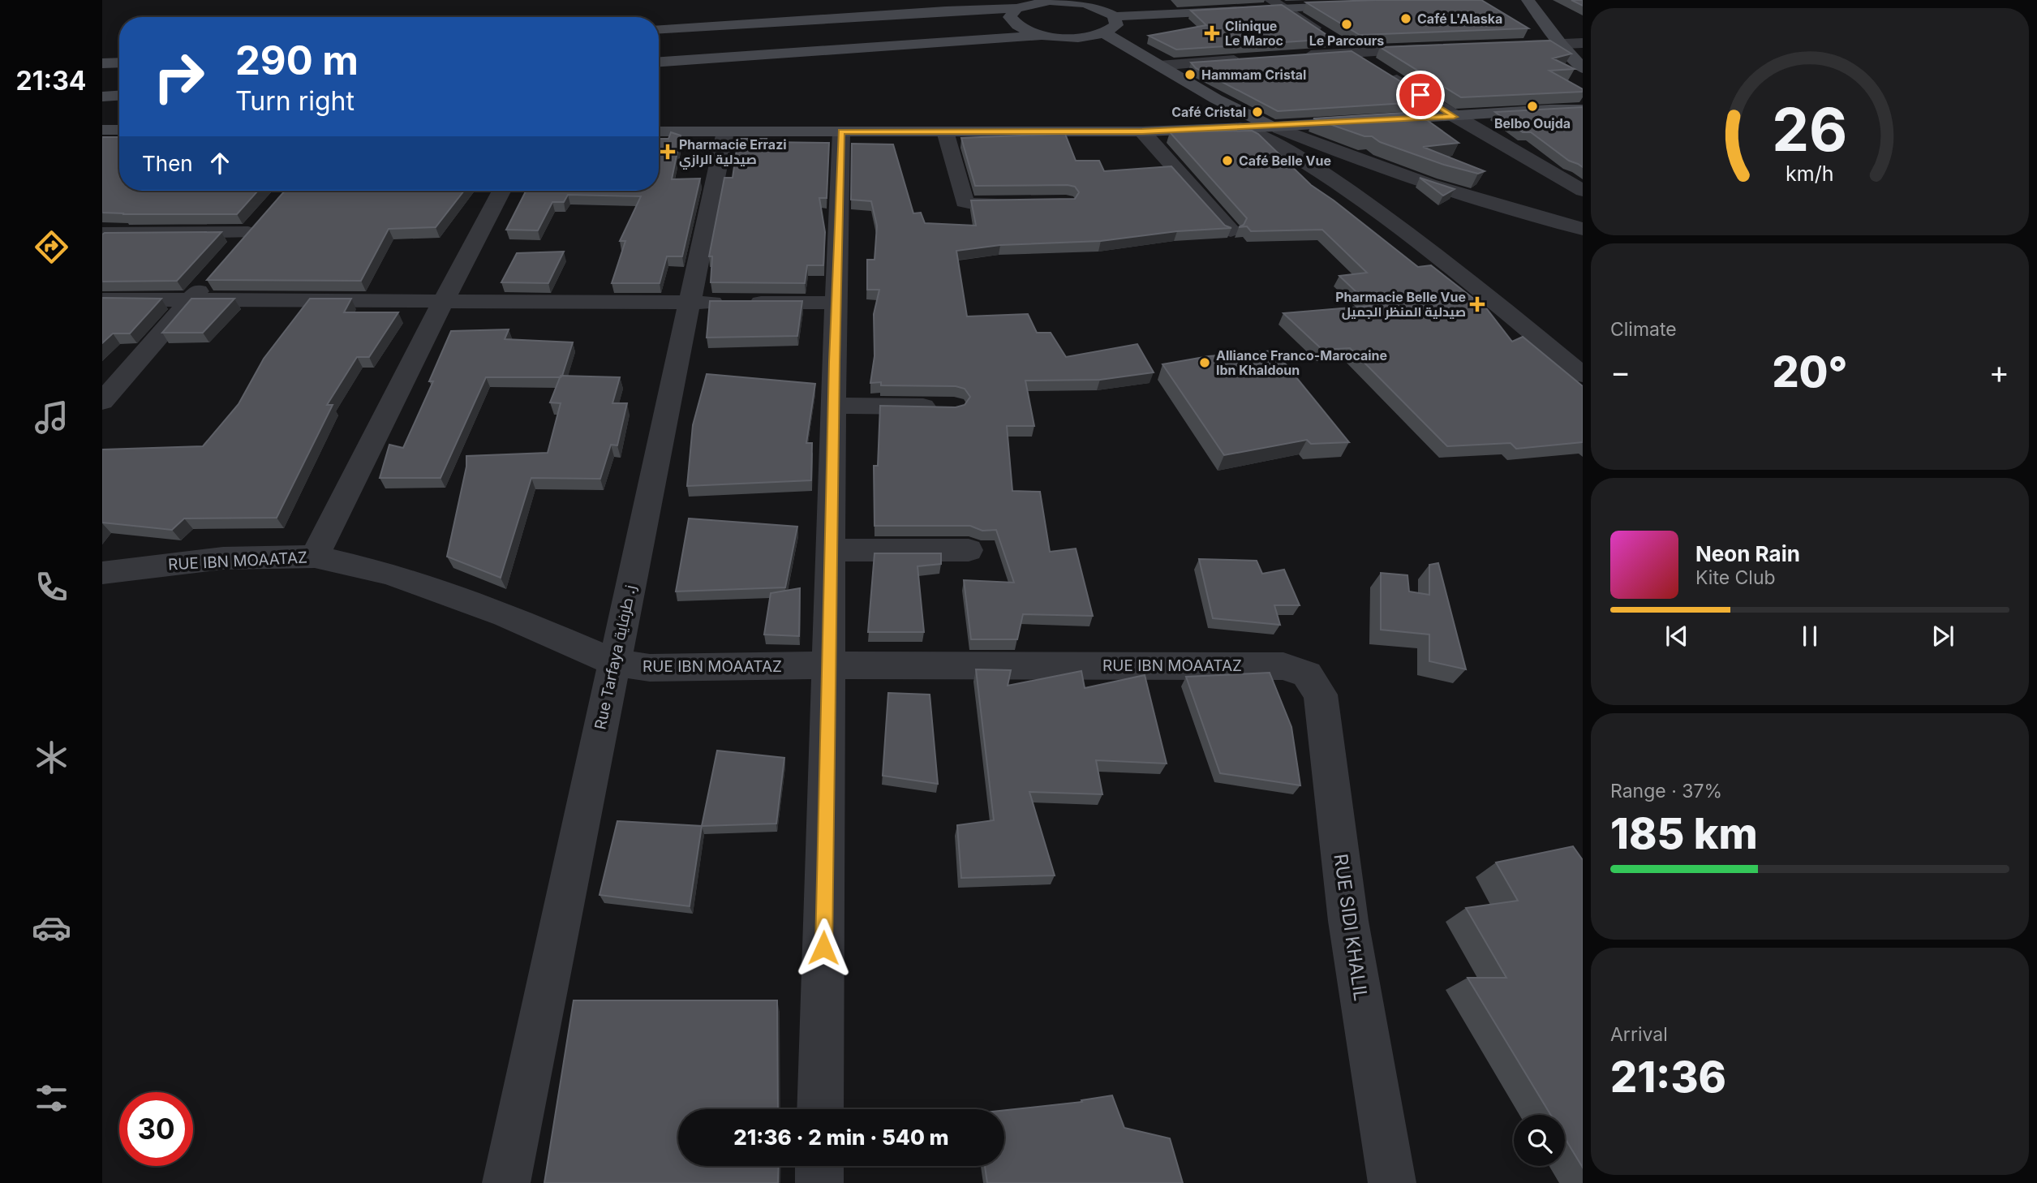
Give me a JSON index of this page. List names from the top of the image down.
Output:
{
  "streets": {
    "street": ["RUE IBN MOAATAZ", "Rue Tarfaya ز. طرفاية", "RUE SIDI KHALIL"]
  },
  "crossings": [
    ["RUE IBN MOAATAZ", "Rue Tarfaya ز. طرفاية"],
    ["RUE IBN MOAATAZ", "RUE SIDI KHALIL"]
  ],
  "places": {
    "other": [
      "Café L'Alaska",
      "Le Parcours",
      "Hammam Cristal",
      "Belbo Oujda",
      "Café Cristal",
      "Café Belle Vue",
      "Alliance Franco-Marocaine Ibn Khaldoun"
    ],
    "health": ["Clinique Le Maroc", "Pharmacie Errazi صيدلية الرازي", "Pharmacie Belle Vue صيدلية المنظر الجميل"]
  },
  "page": {
    "tabs": "21:34",
    "turn": ["290 m", "Turn right"],
    "then": "Then",
    "tile": [
      "Climate",
      ["Range · 37%", "185 km"],
      ["Arrival", "21:36"]
    ],
    "heat": ["−", "20°", "+"],
    "song": ["Neon Rain", "Kite Club"],
    "limit": "30",
    "trip": "21:36 · 2 min · 540 m",
    "gauge": ["26", "km/h"]
  }
}
